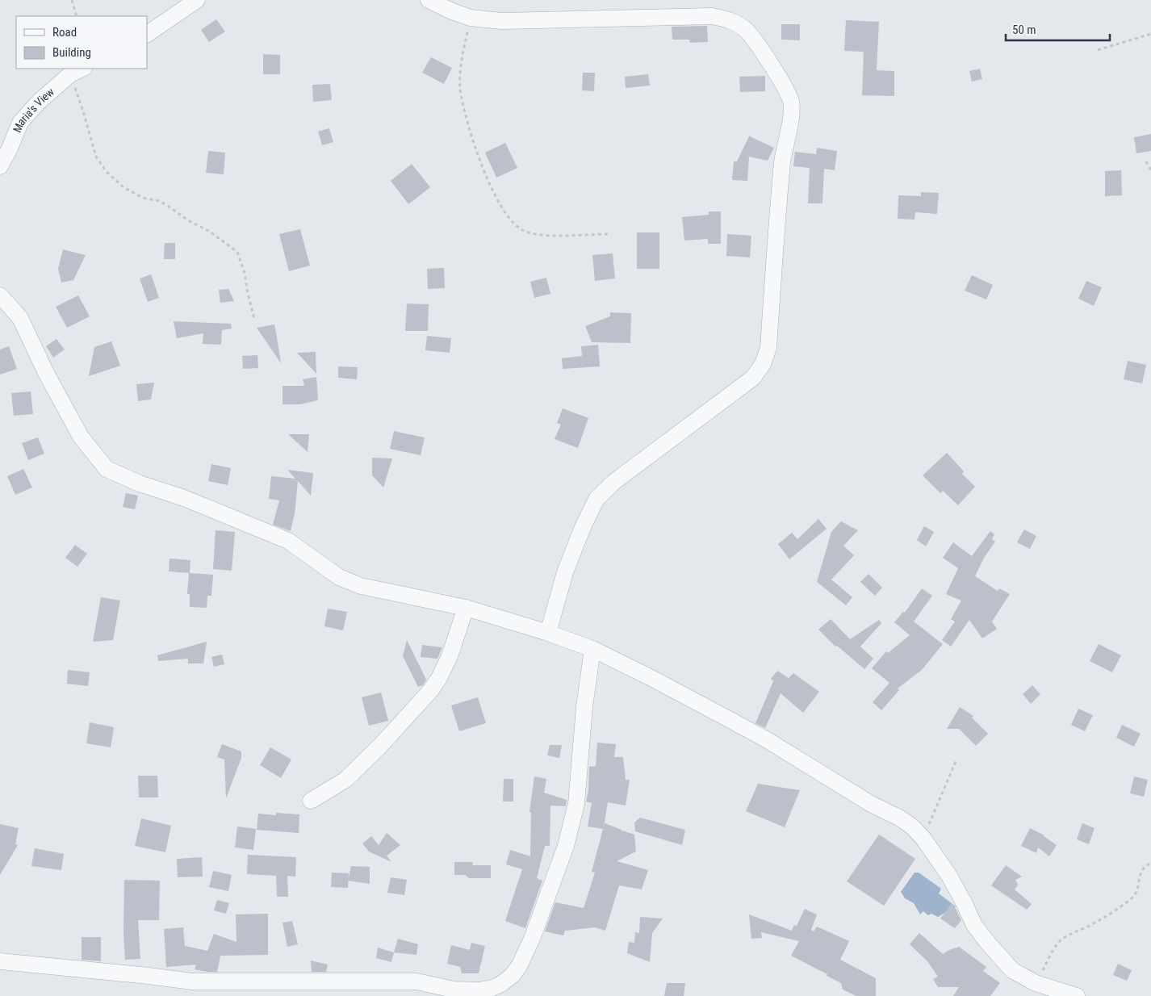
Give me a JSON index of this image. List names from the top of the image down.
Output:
{
  "streets": {
    "street": ["Maria's View"]
  },
  "legend": ["Road", "Building"],
  "scale_bar": "50 m"
}
